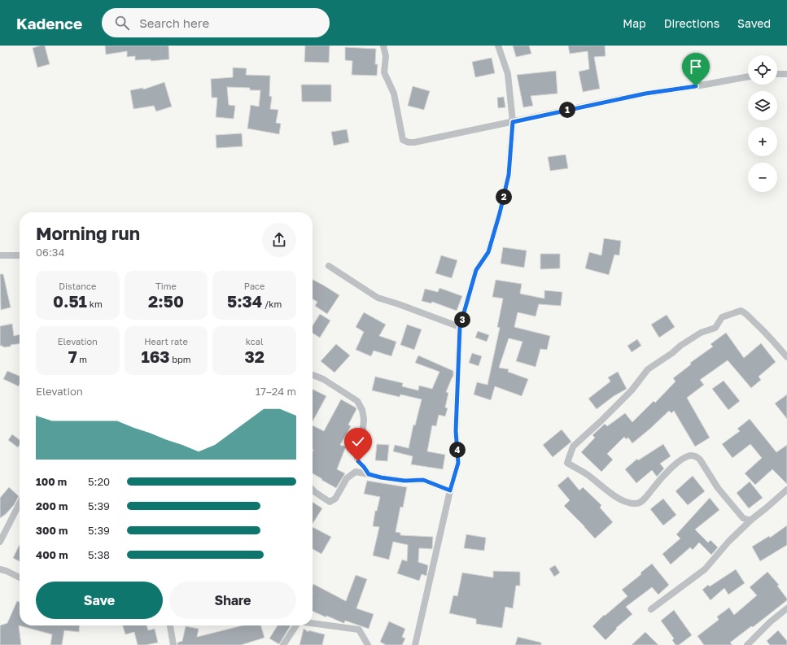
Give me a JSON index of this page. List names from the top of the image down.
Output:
{
  "page": {
    "header": "Kadence",
    "search": "Search here",
    "nav": ["Map", "Directions", "Saved"],
    "map_buttons": ["+", "−"],
    "pins": [
      "1",
      "2",
      "3",
      "4"
    ],
    "heading": ["Morning run", "06:34"],
    "stats": [
      ["Distance", "0.51 km"],
      ["Time", "2:50"],
      ["Pace", "5:34 /km"],
      ["Elevation", "7 m"],
      ["Heart rate", "163 bpm"],
      ["kcal", "32"]
    ],
    "chart": ["Elevation", "17–24 m"],
    "list": [
      {
        "name": "100 m",
        "note": "5:20"
      },
      {
        "name": "200 m",
        "note": "5:39"
      },
      {
        "name": "300 m",
        "note": "5:39"
      },
      {
        "name": "400 m",
        "note": "5:38"
      }
    ],
    "buttons": ["Save", "Share"]
  }
}
